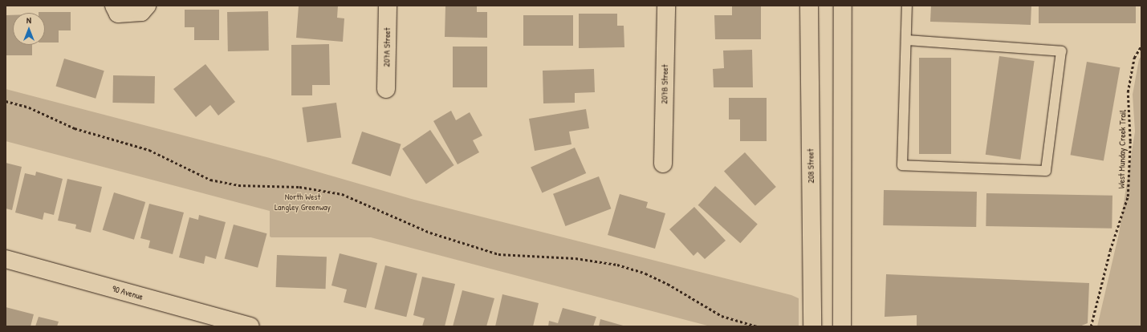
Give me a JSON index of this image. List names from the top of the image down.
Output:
{
  "streets": {
    "main road": [
      "207A Street",
      "207B Street",
      "208 Street",
      "90 Avenue"
    ],
    "path": ["West Munday Creek Trail"]
  },
  "parks": ["North West Langley Greenway"],
  "north": "top"
}
